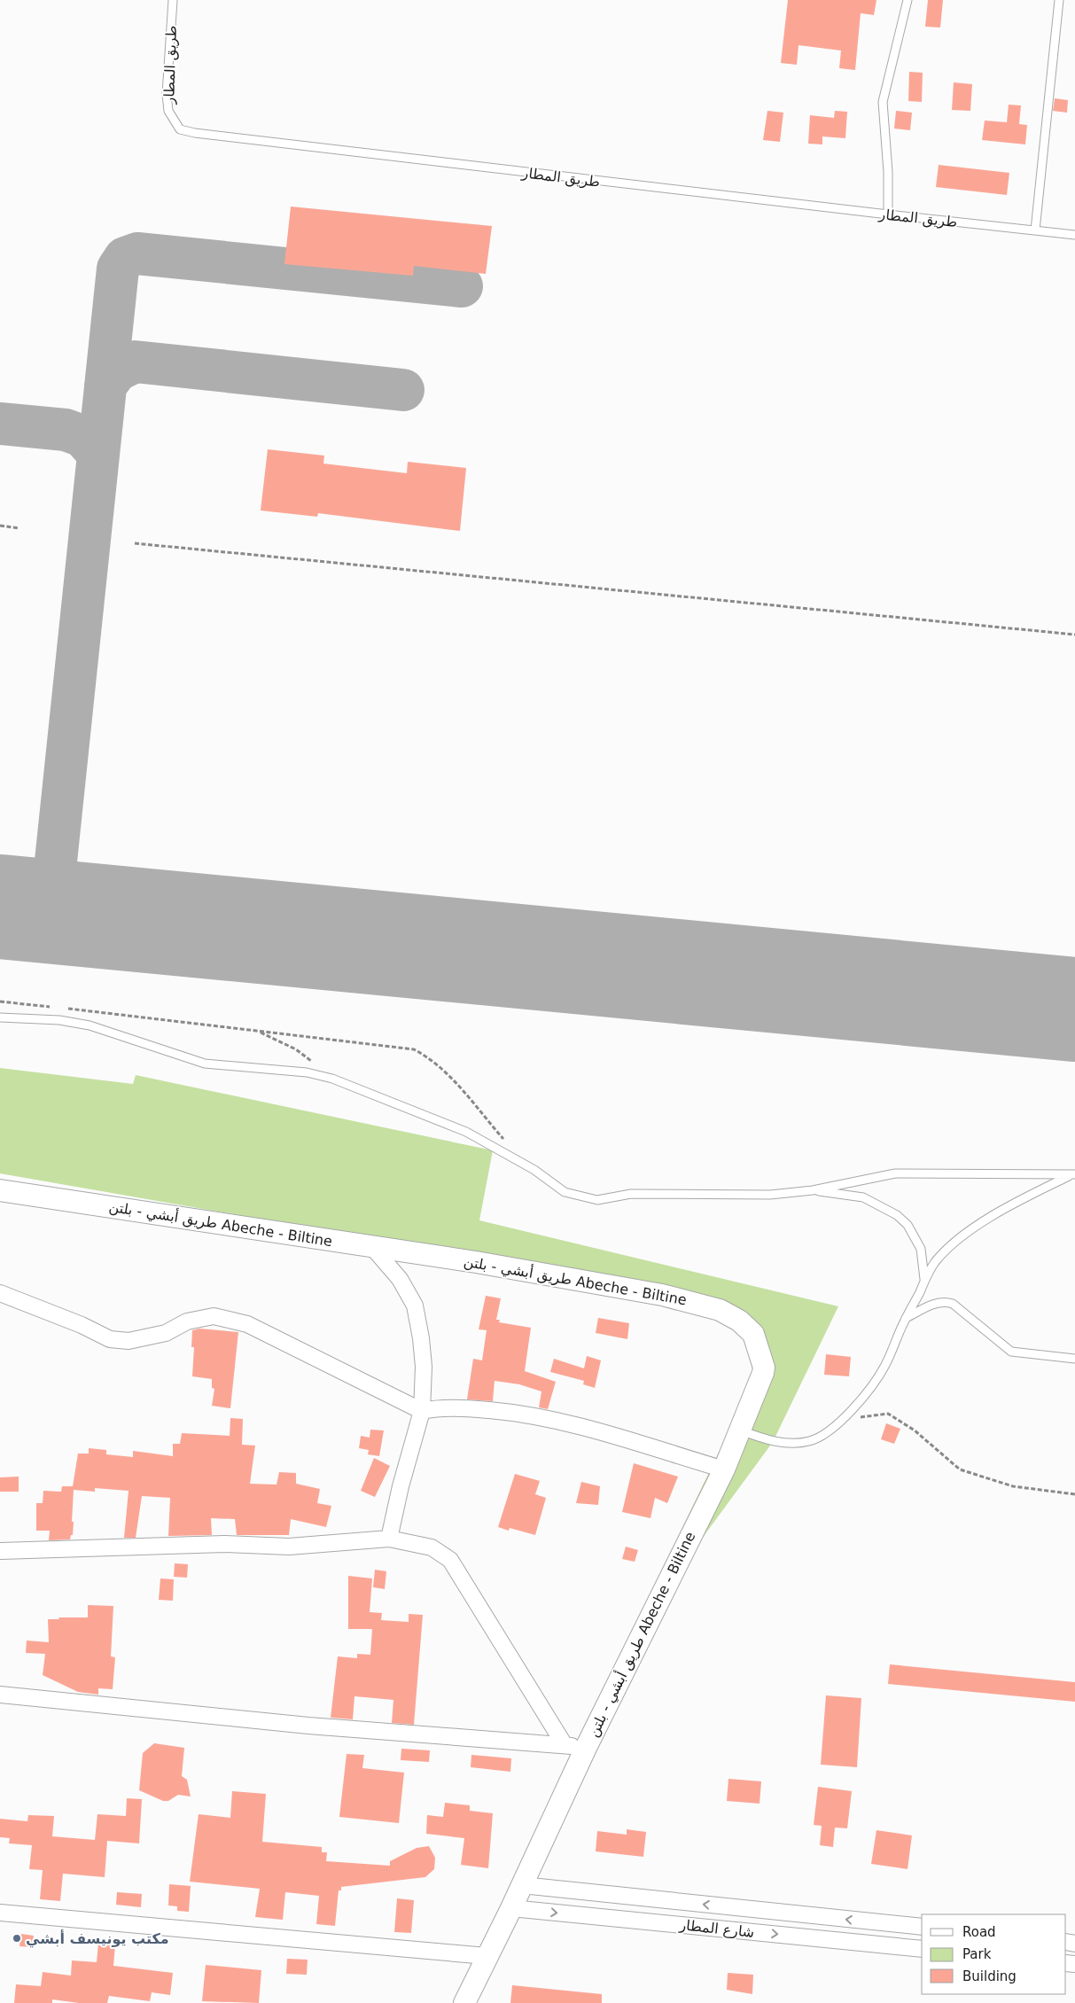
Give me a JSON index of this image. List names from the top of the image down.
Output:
{
  "streets": {
    "main road": ["طريق أبشي - بلتن Abeche - Biltine"],
    "street": ["شارع المطار"],
    "lane": ["طريق المطار"]
  },
  "crossings": [
    ["طريق أبشي - بلتن Abeche - Biltine", "شارع المطار"]
  ],
  "places": ["مكتب يونيسف أبشي"],
  "legend": ["Road", "Park", "Building"]
}
